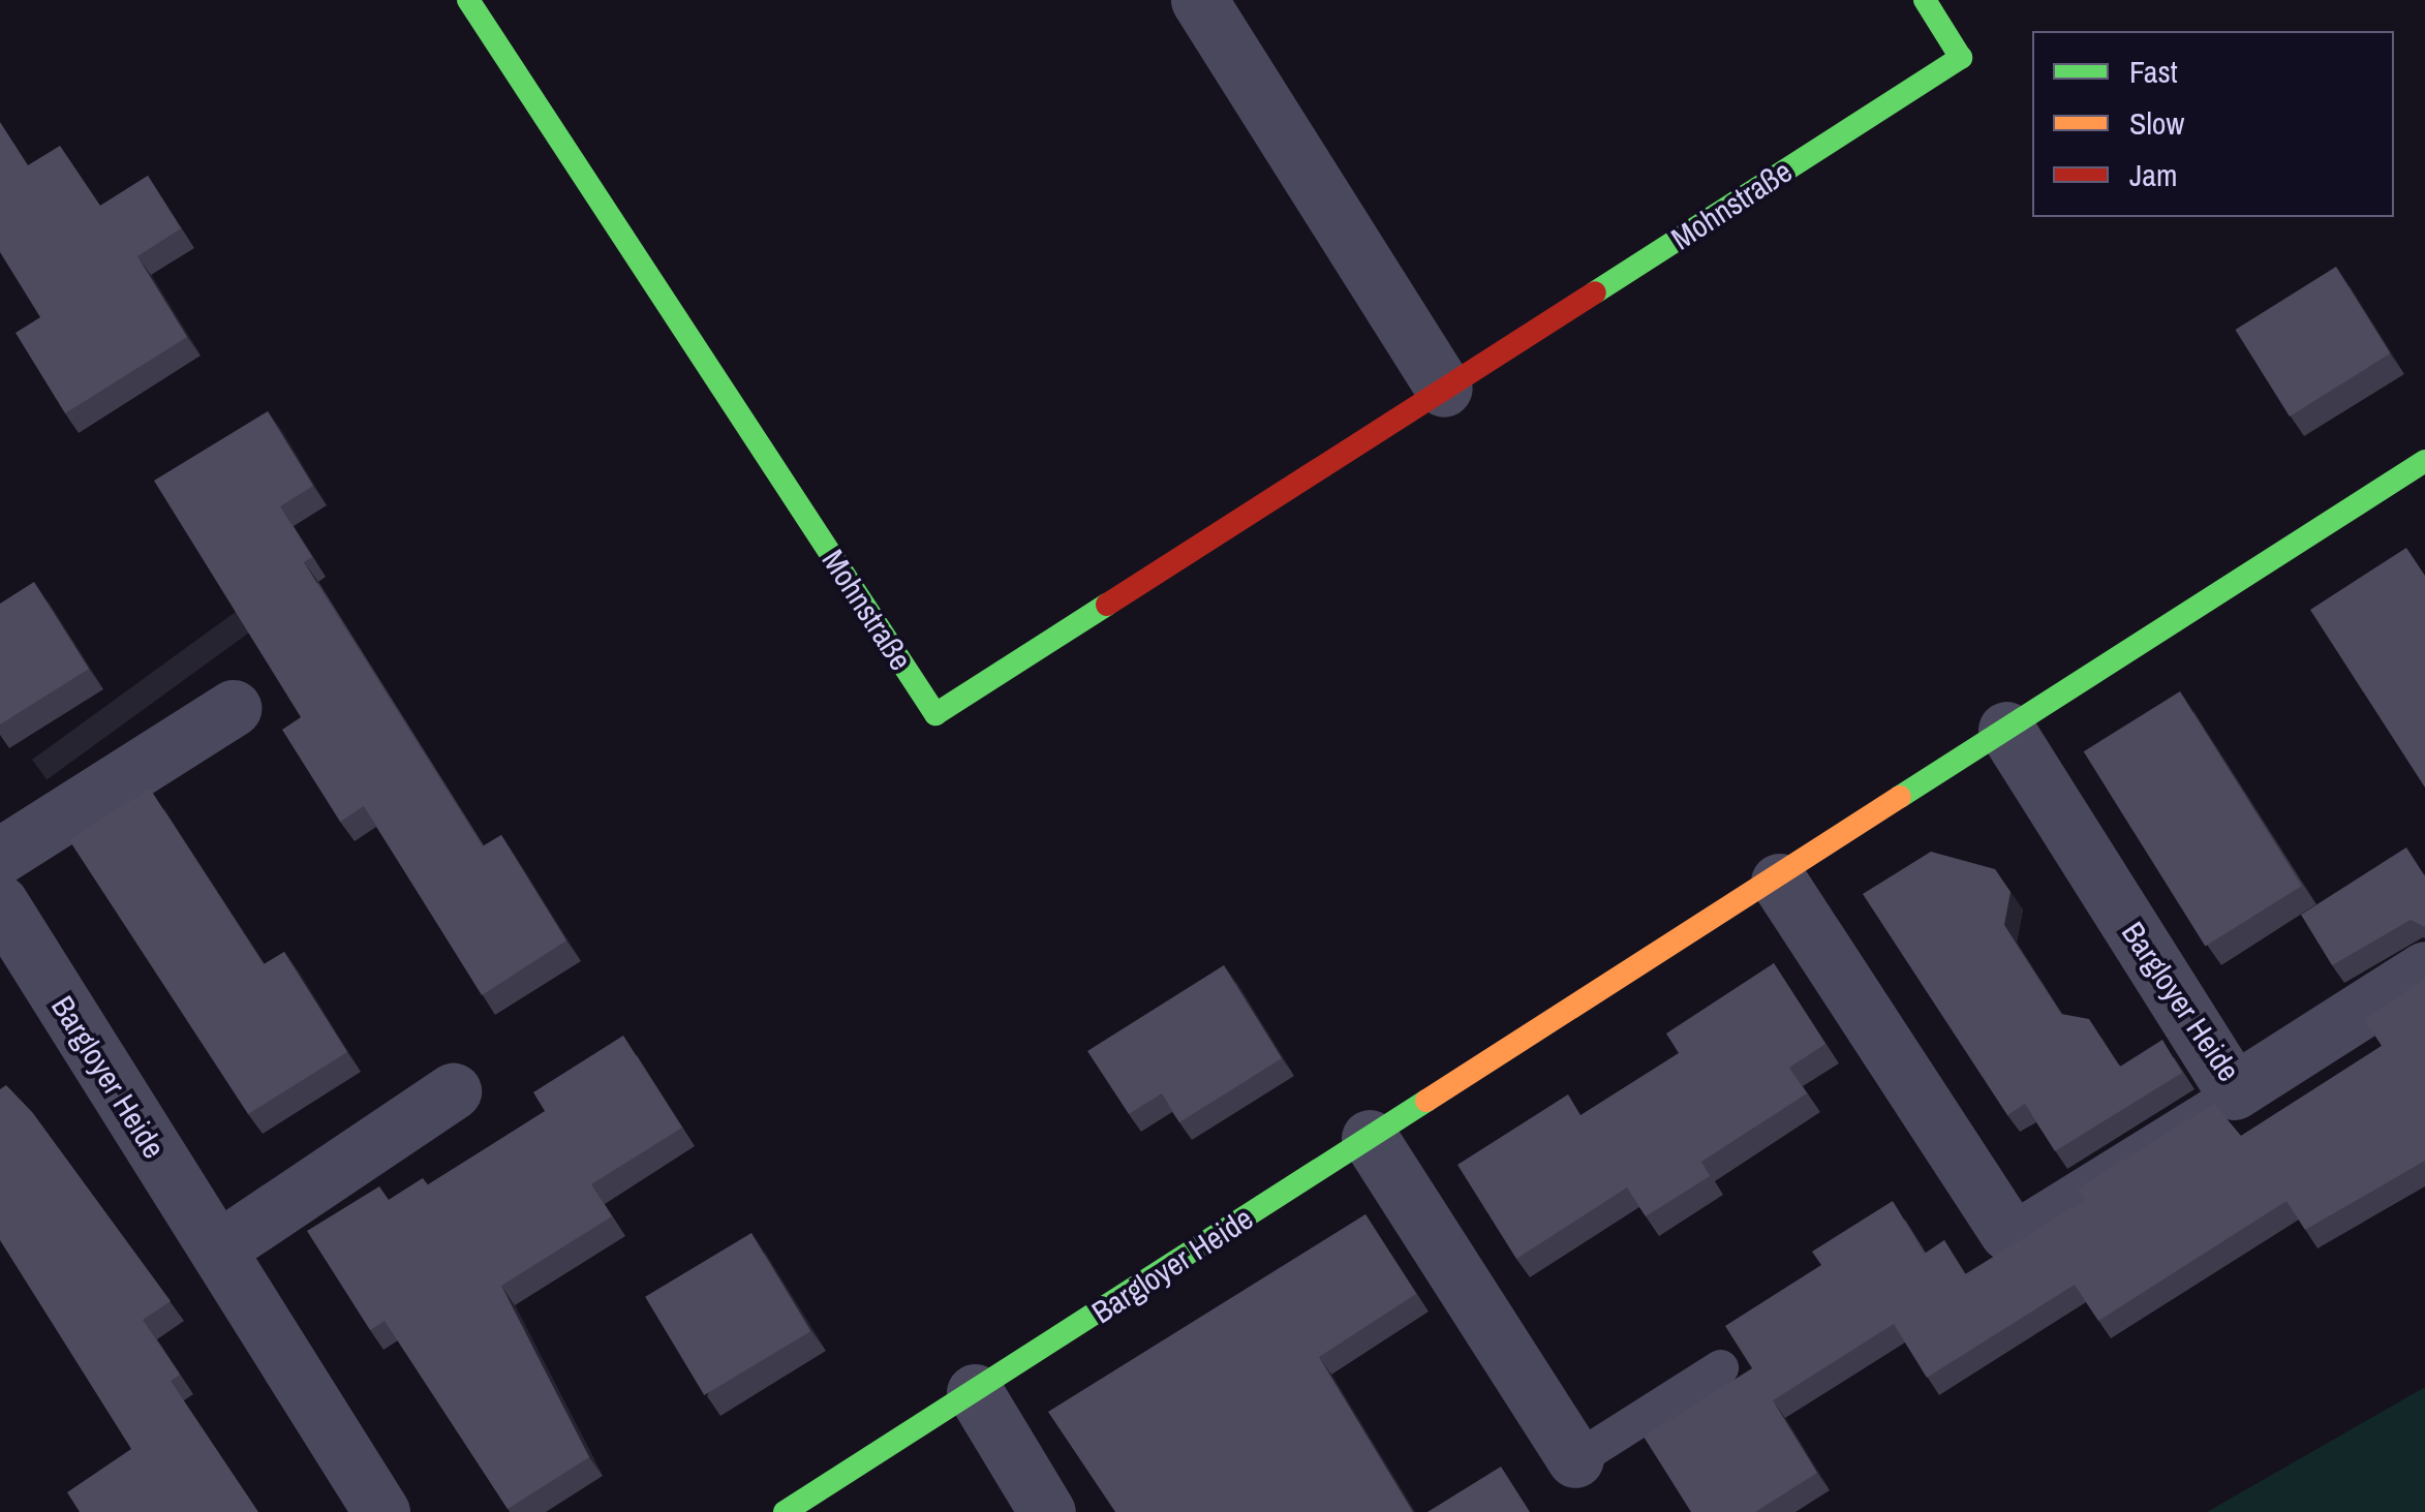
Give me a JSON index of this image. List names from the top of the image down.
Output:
{
  "streets": {
    "street": ["Mohnstraße", "Bargloyer Heide"]
  },
  "legend": ["Fast", "Slow", "Jam"]
}
